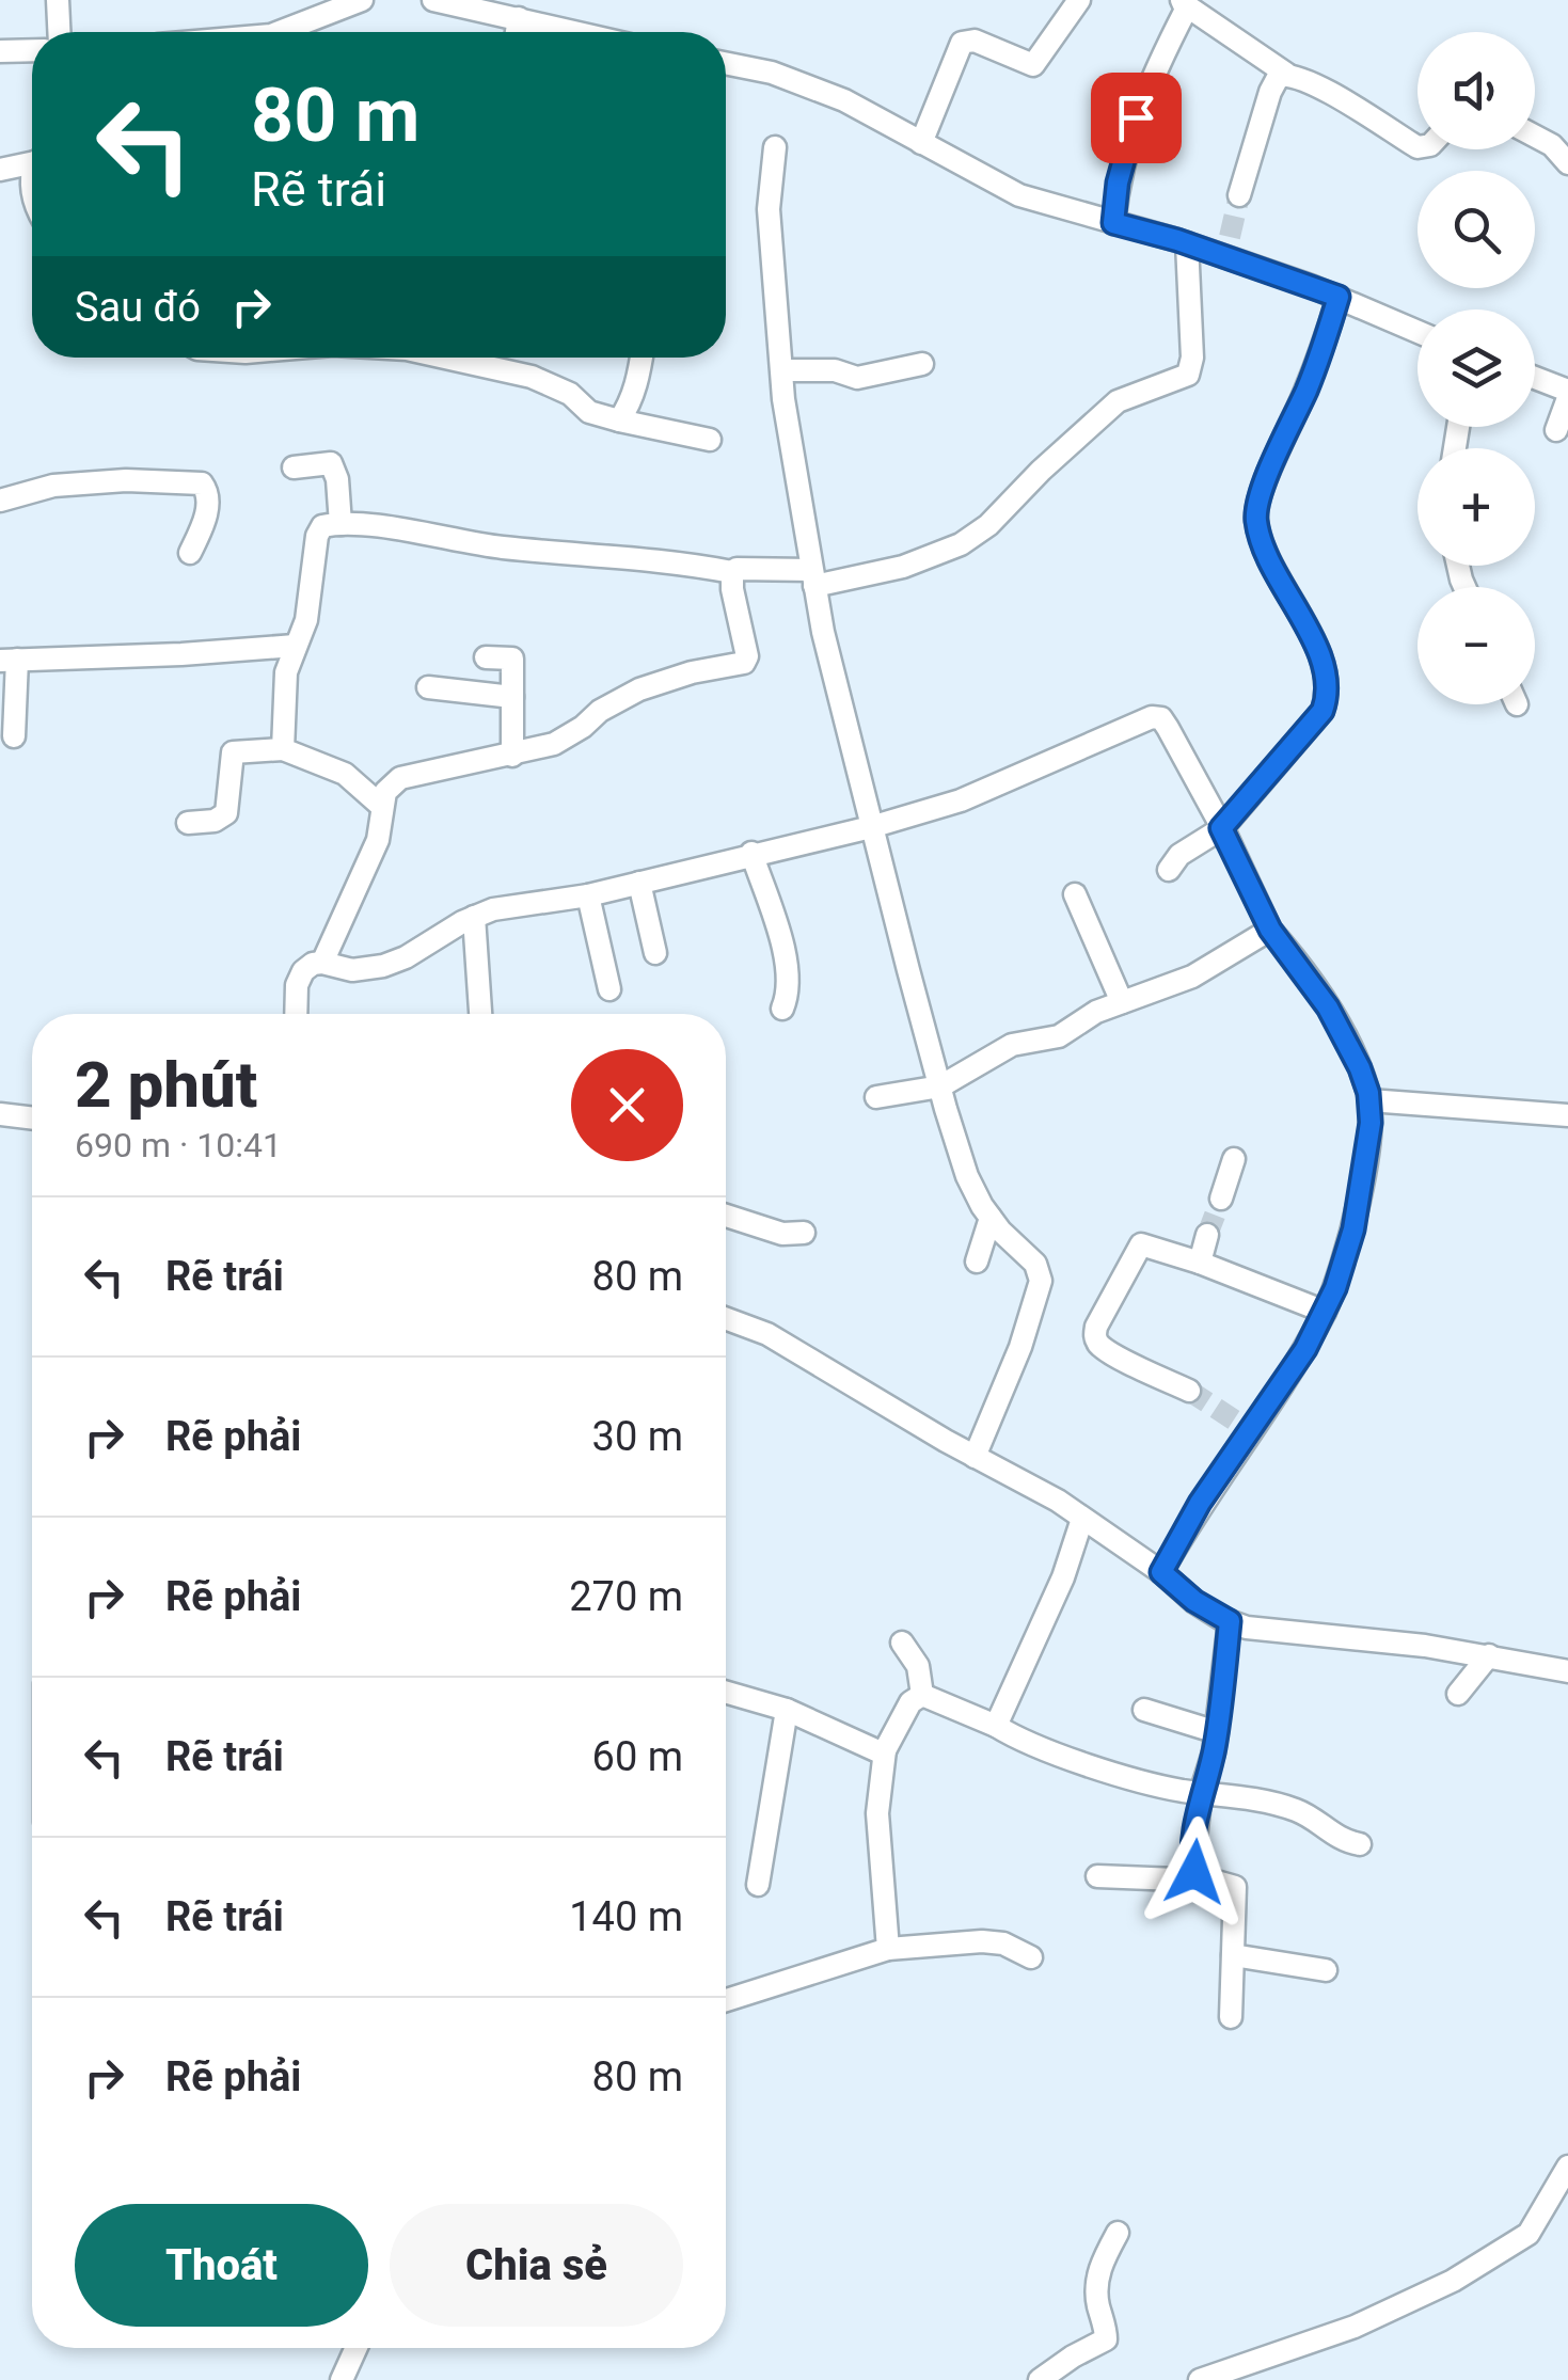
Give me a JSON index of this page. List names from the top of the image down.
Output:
{
  "page": {
    "map_buttons": ["+", "−"],
    "turn": ["80 m", "Rẽ trái"],
    "then": "Sau đó",
    "heading": ["2 phút", "690 m · 10:41"],
    "list": [
      {
        "name": "Rẽ trái",
        "value": "80 m"
      },
      {
        "name": "Rẽ phải",
        "value": "30 m"
      },
      {
        "name": "Rẽ phải",
        "value": "270 m"
      },
      {
        "name": "Rẽ trái",
        "value": "60 m"
      },
      {
        "name": "Rẽ trái",
        "value": "140 m"
      },
      {
        "name": "Rẽ phải",
        "value": "80 m"
      }
    ],
    "buttons": ["Thoát", "Chia sẻ"]
  }
}
